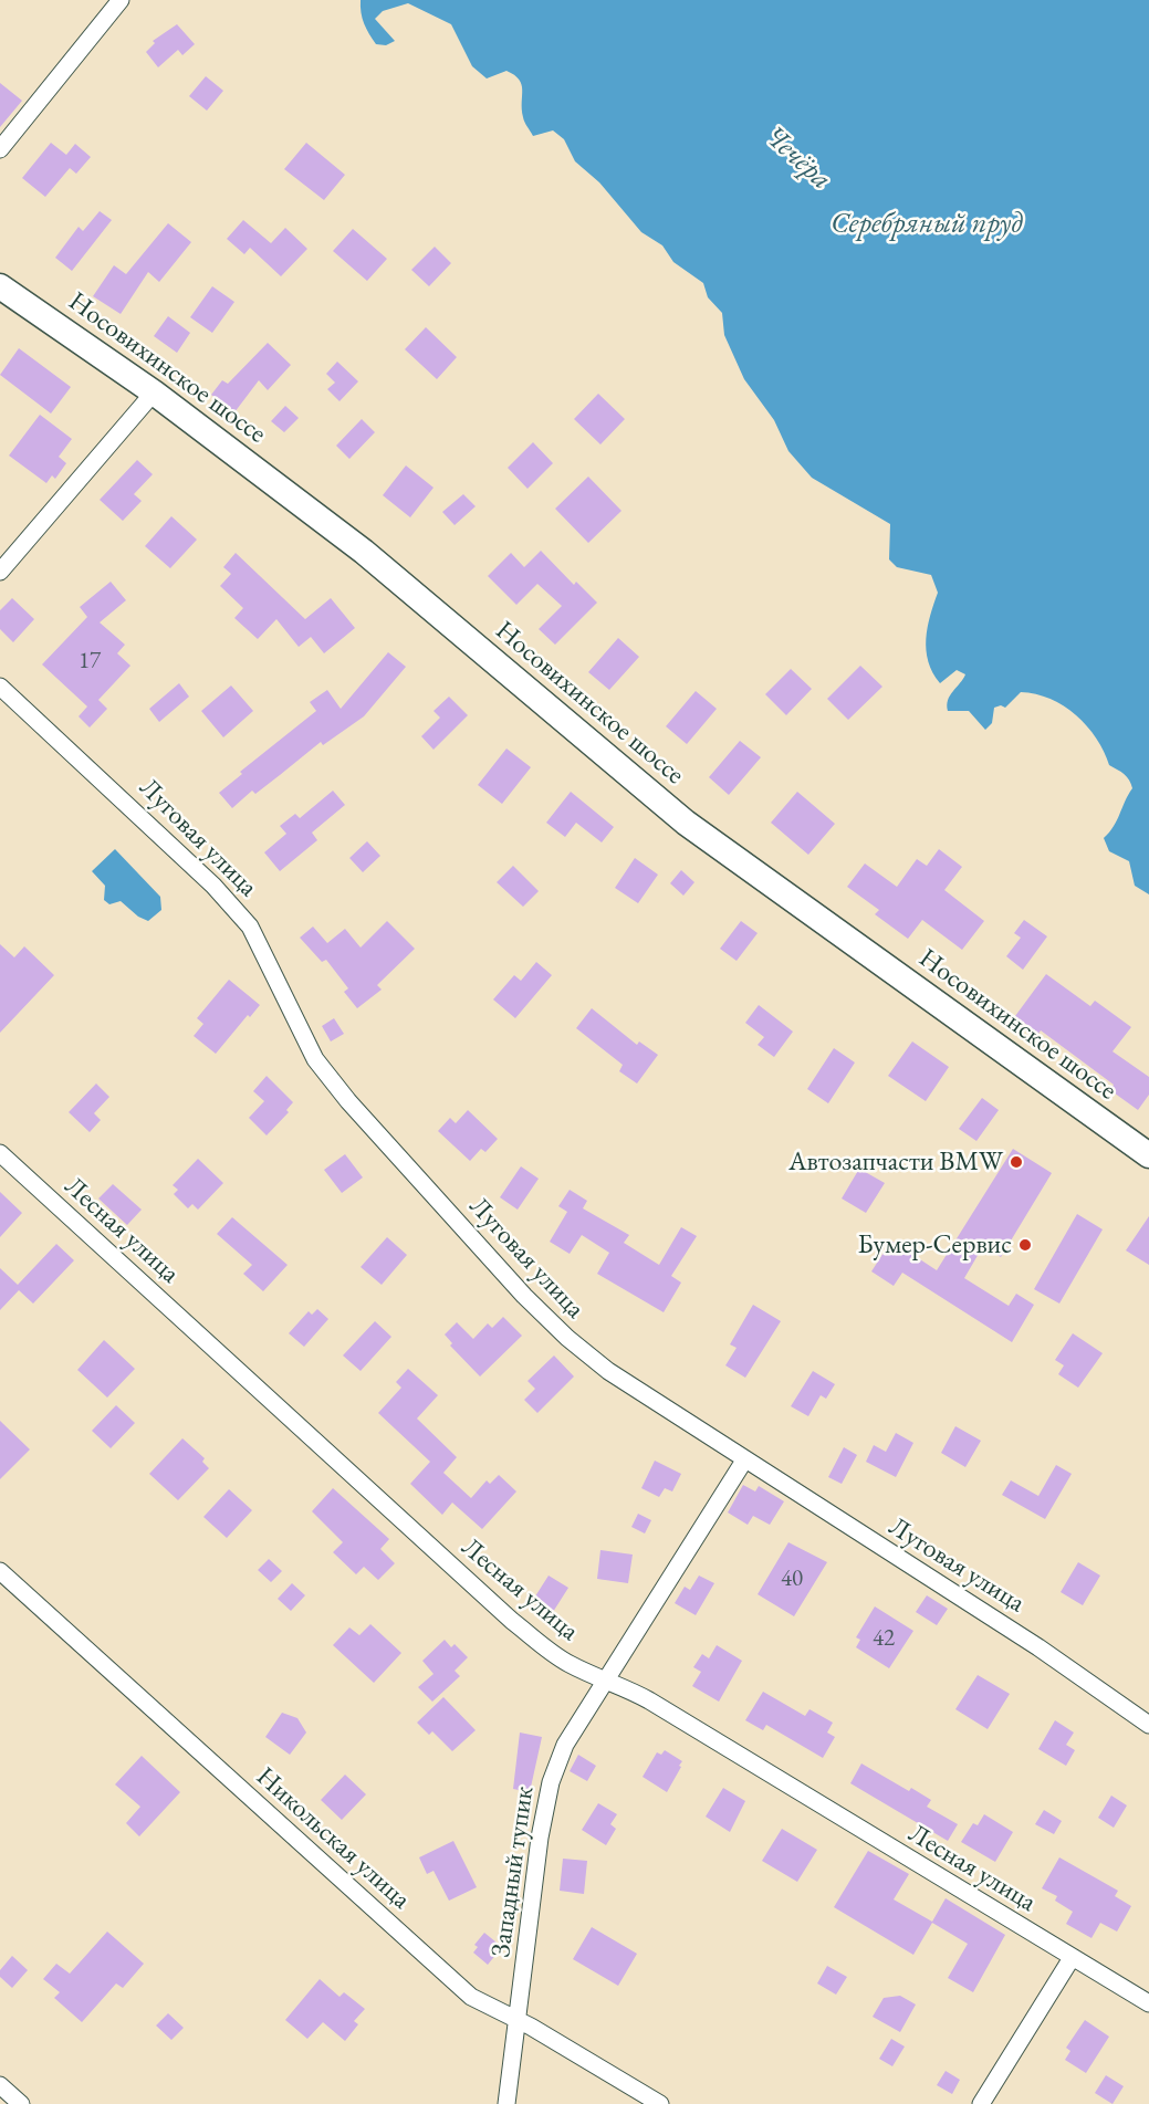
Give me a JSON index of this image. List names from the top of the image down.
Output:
{
  "streets": {
    "main road": ["Носовихинское шоссе"],
    "street": [
      "Луговая улица",
      "Лесная улица",
      "Никольская улица",
      "Западный тупик"
    ]
  },
  "crossings": [
    ["Луговая улица", "Западный тупик"],
    ["Лесная улица", "Западный тупик"],
    ["Никольская улица", "Западный тупик"]
  ],
  "water": ["Чечёра", "Серебряный пруд"],
  "places": ["Автозапчасти BMW", "Бумер-Сервис"],
  "house_numbers": ["17", "40", "42"]
}
